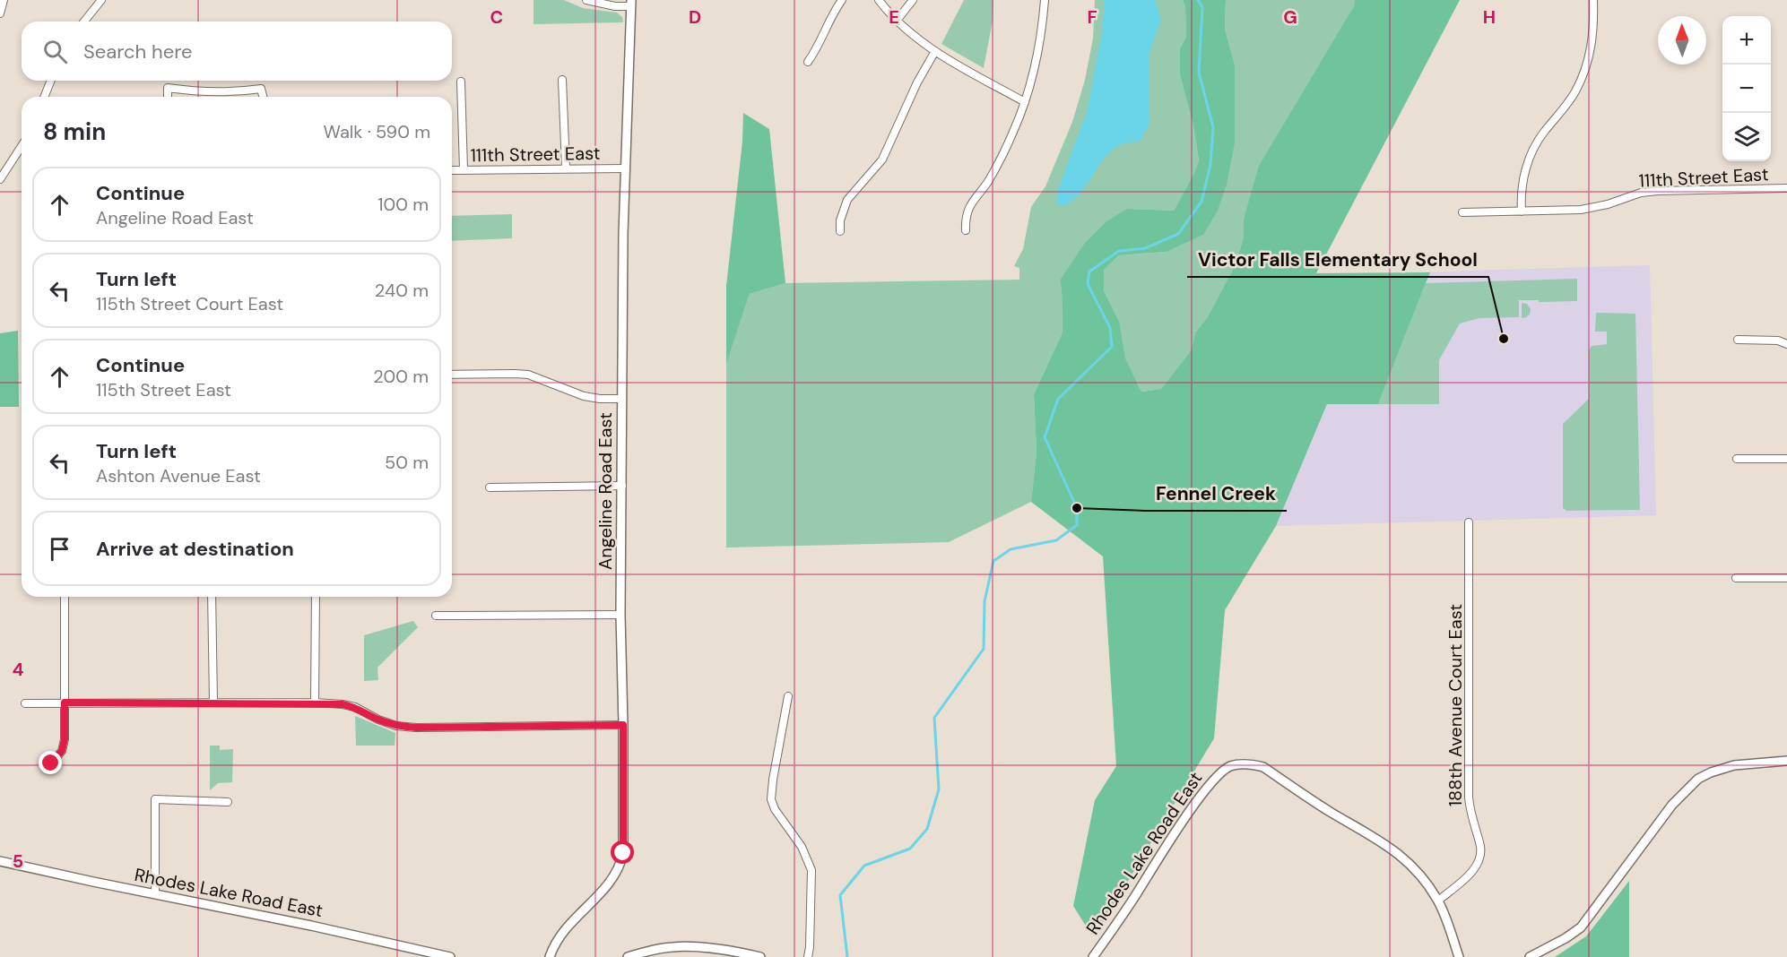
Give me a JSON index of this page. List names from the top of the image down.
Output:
{
  "streets": {
    "street": [
      "111th Street East",
      "Angeline Road East",
      "188th Avenue Court East",
      "Rhodes Lake Road East"
    ]
  },
  "crossings": [
    ["111th Street East", "Angeline Road East"],
    ["188th Avenue Court East", "Rhodes Lake Road East"]
  ],
  "places": ["Victor Falls Elementary School", "Fennel Creek"],
  "north": "top",
  "page": {
    "map_buttons": ["+", "−"],
    "search": "Search here",
    "heading": ["8 min", "Walk · 590 m"],
    "list": [
      ["Continue", "Angeline Road East", "100 m"],
      ["Turn left", "115th Street Court East", "240 m"],
      ["Continue", "115th Street East", "200 m"],
      ["Turn left", "Ashton Avenue East", "50 m"],
      "Arrive at destination"
    ]
  },
  "grid": {
    "columns": [
      "C",
      "D",
      "E",
      "F",
      "G",
      "H"
    ],
    "rows": ["4", "5"]
  }
}
